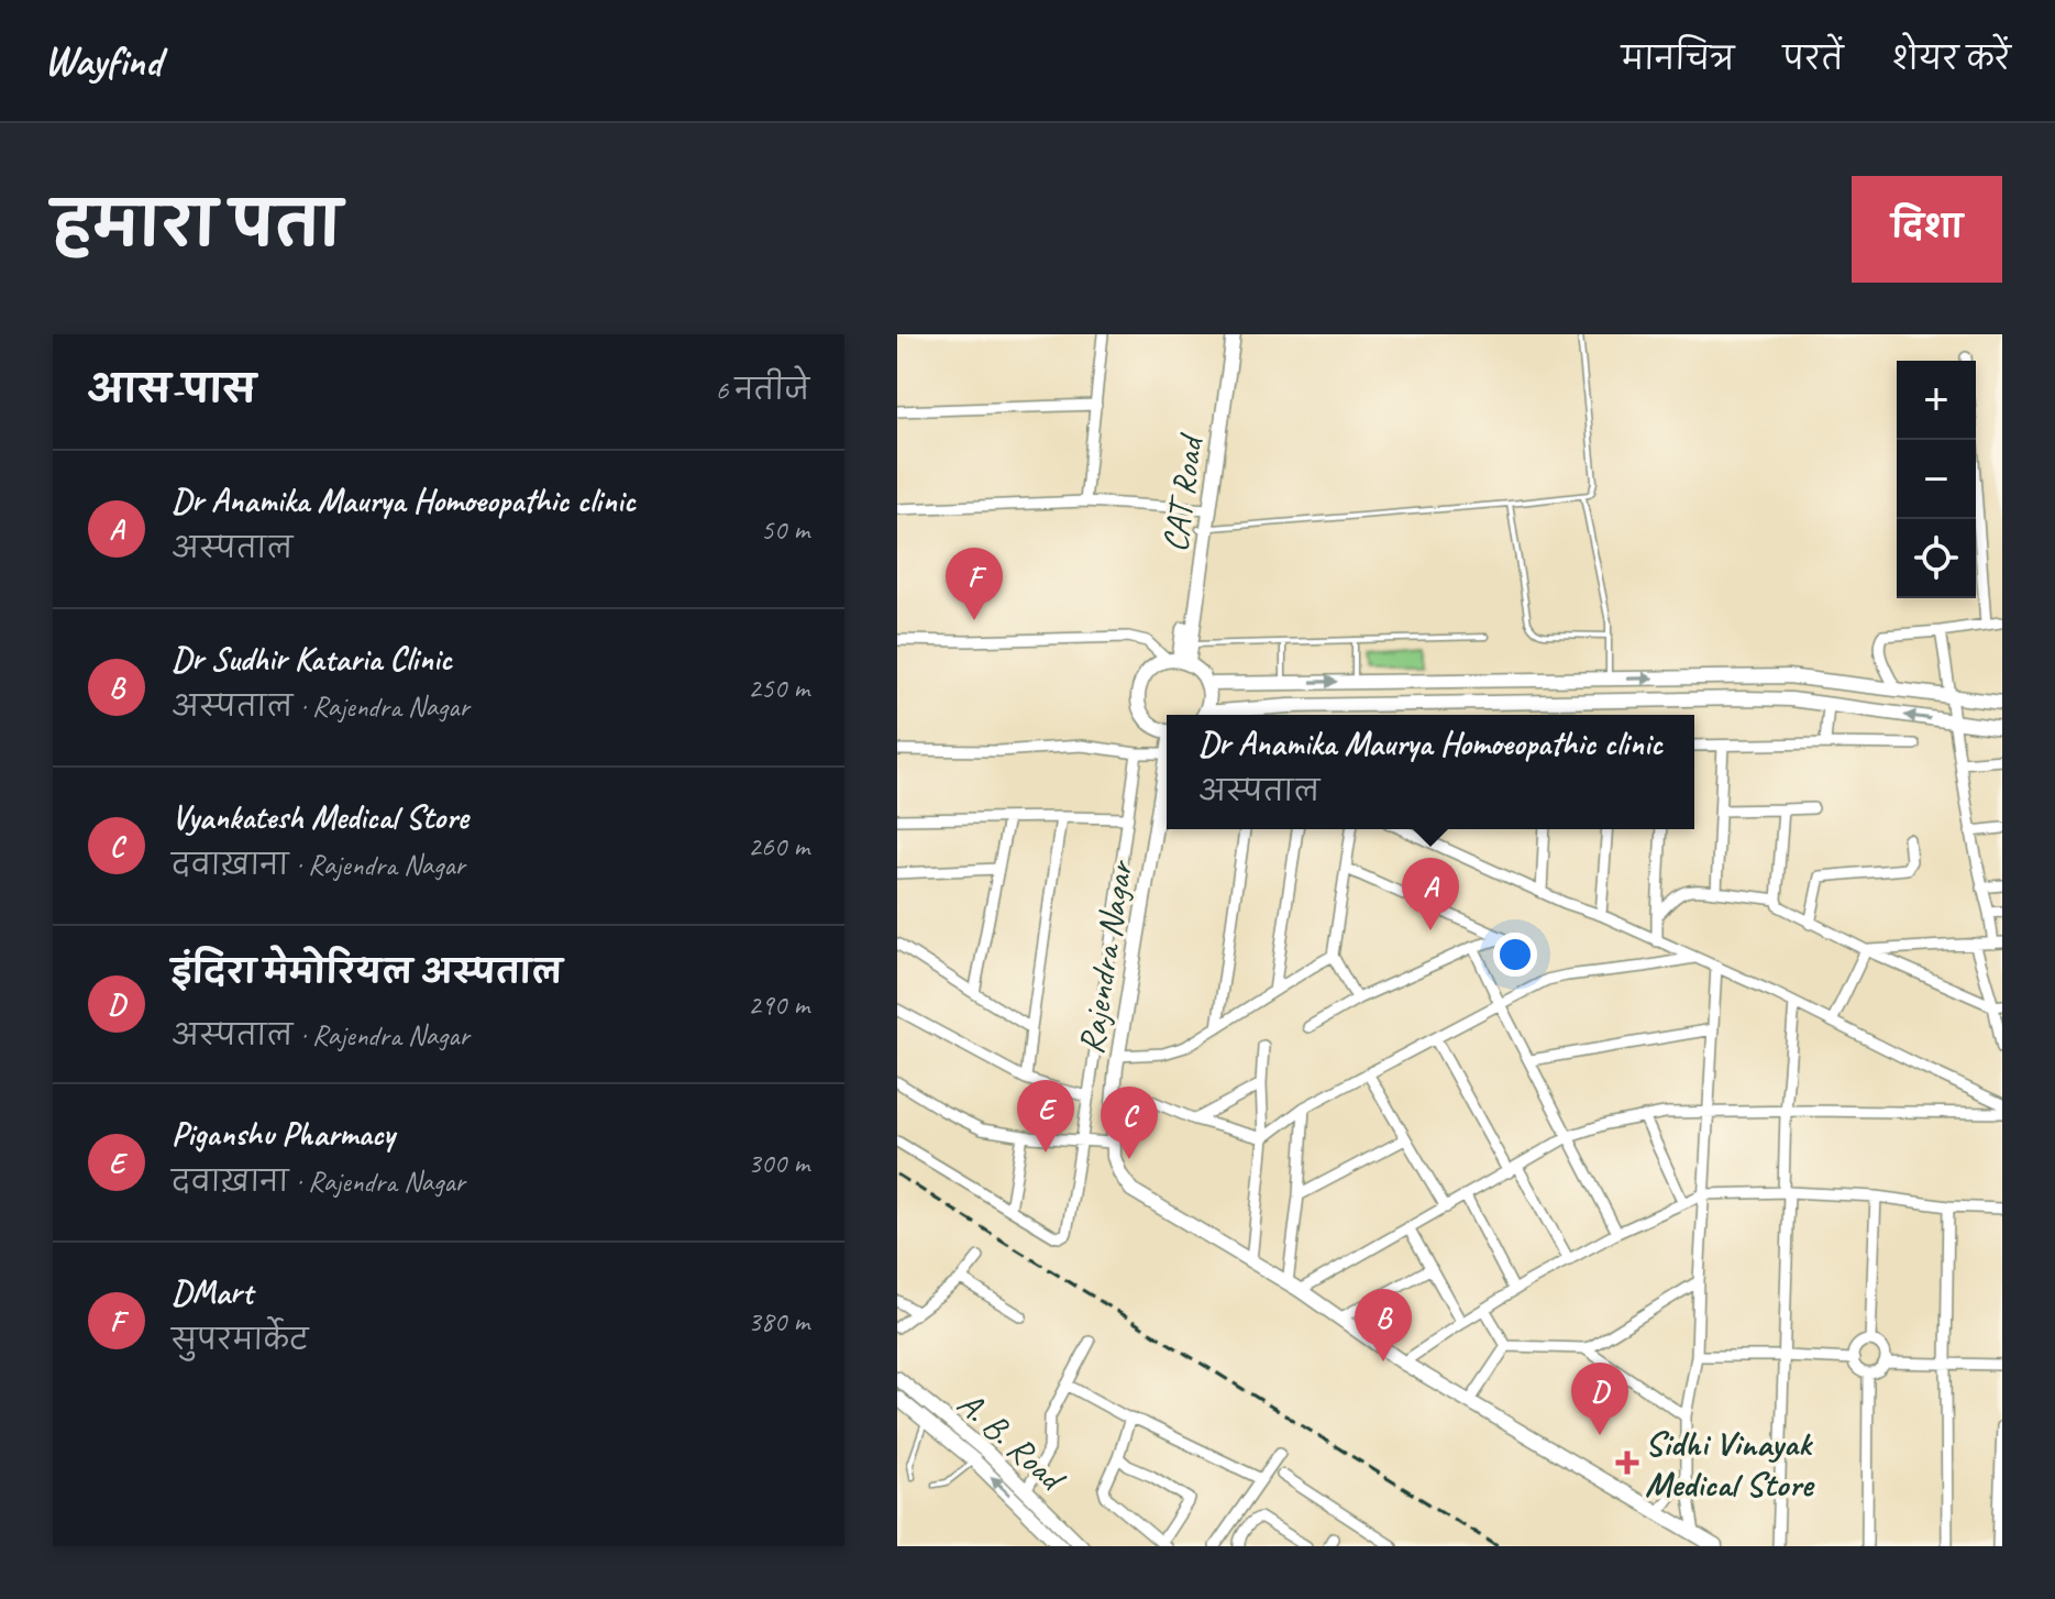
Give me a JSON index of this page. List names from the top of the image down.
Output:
{
  "streets": {
    "main road": ["CAT Road", "Rajendra Nagar", "A. B. Road"]
  },
  "places": {
    "health": ["Sidhi Vinayak Medical Store"]
  },
  "page": {
    "header": "Wayfind",
    "nav": ["मानचित्र", "परतें", "शेयर करें"],
    "title": "हमारा पता",
    "buttons": "दिशा",
    "heading": ["आस-पास", "6 नतीजे"],
    "map_buttons": ["+", "−"],
    "list": [
      {
        "mark": "A",
        "name": "Dr Anamika Maurya Homoeopathic clinic",
        "note": "अस्पताल",
        "value": "50 m"
      },
      {
        "mark": "B",
        "name": "Dr Sudhir Kataria Clinic",
        "note": "अस्पताल · Rajendra Nagar",
        "value": "250 m"
      },
      {
        "mark": "C",
        "name": "Vyankatesh Medical Store",
        "note": "दवाख़ाना · Rajendra Nagar",
        "value": "260 m"
      },
      {
        "mark": "D",
        "name": "इंदिरा मेमोरियल अस्पताल",
        "note": "अस्पताल · Rajendra Nagar",
        "value": "290 m"
      },
      {
        "mark": "E",
        "name": "Piganshu Pharmacy",
        "note": "दवाख़ाना · Rajendra Nagar",
        "value": "300 m"
      },
      {
        "mark": "F",
        "name": "DMart",
        "note": "सुपरमार्केट",
        "value": "380 m"
      }
    ],
    "pins": [
      "F",
      "A",
      "E",
      "C",
      "B",
      "D"
    ],
    "popup": ["Dr Anamika Maurya Homoeopathic clinic", "अस्पताल"]
  }
}
